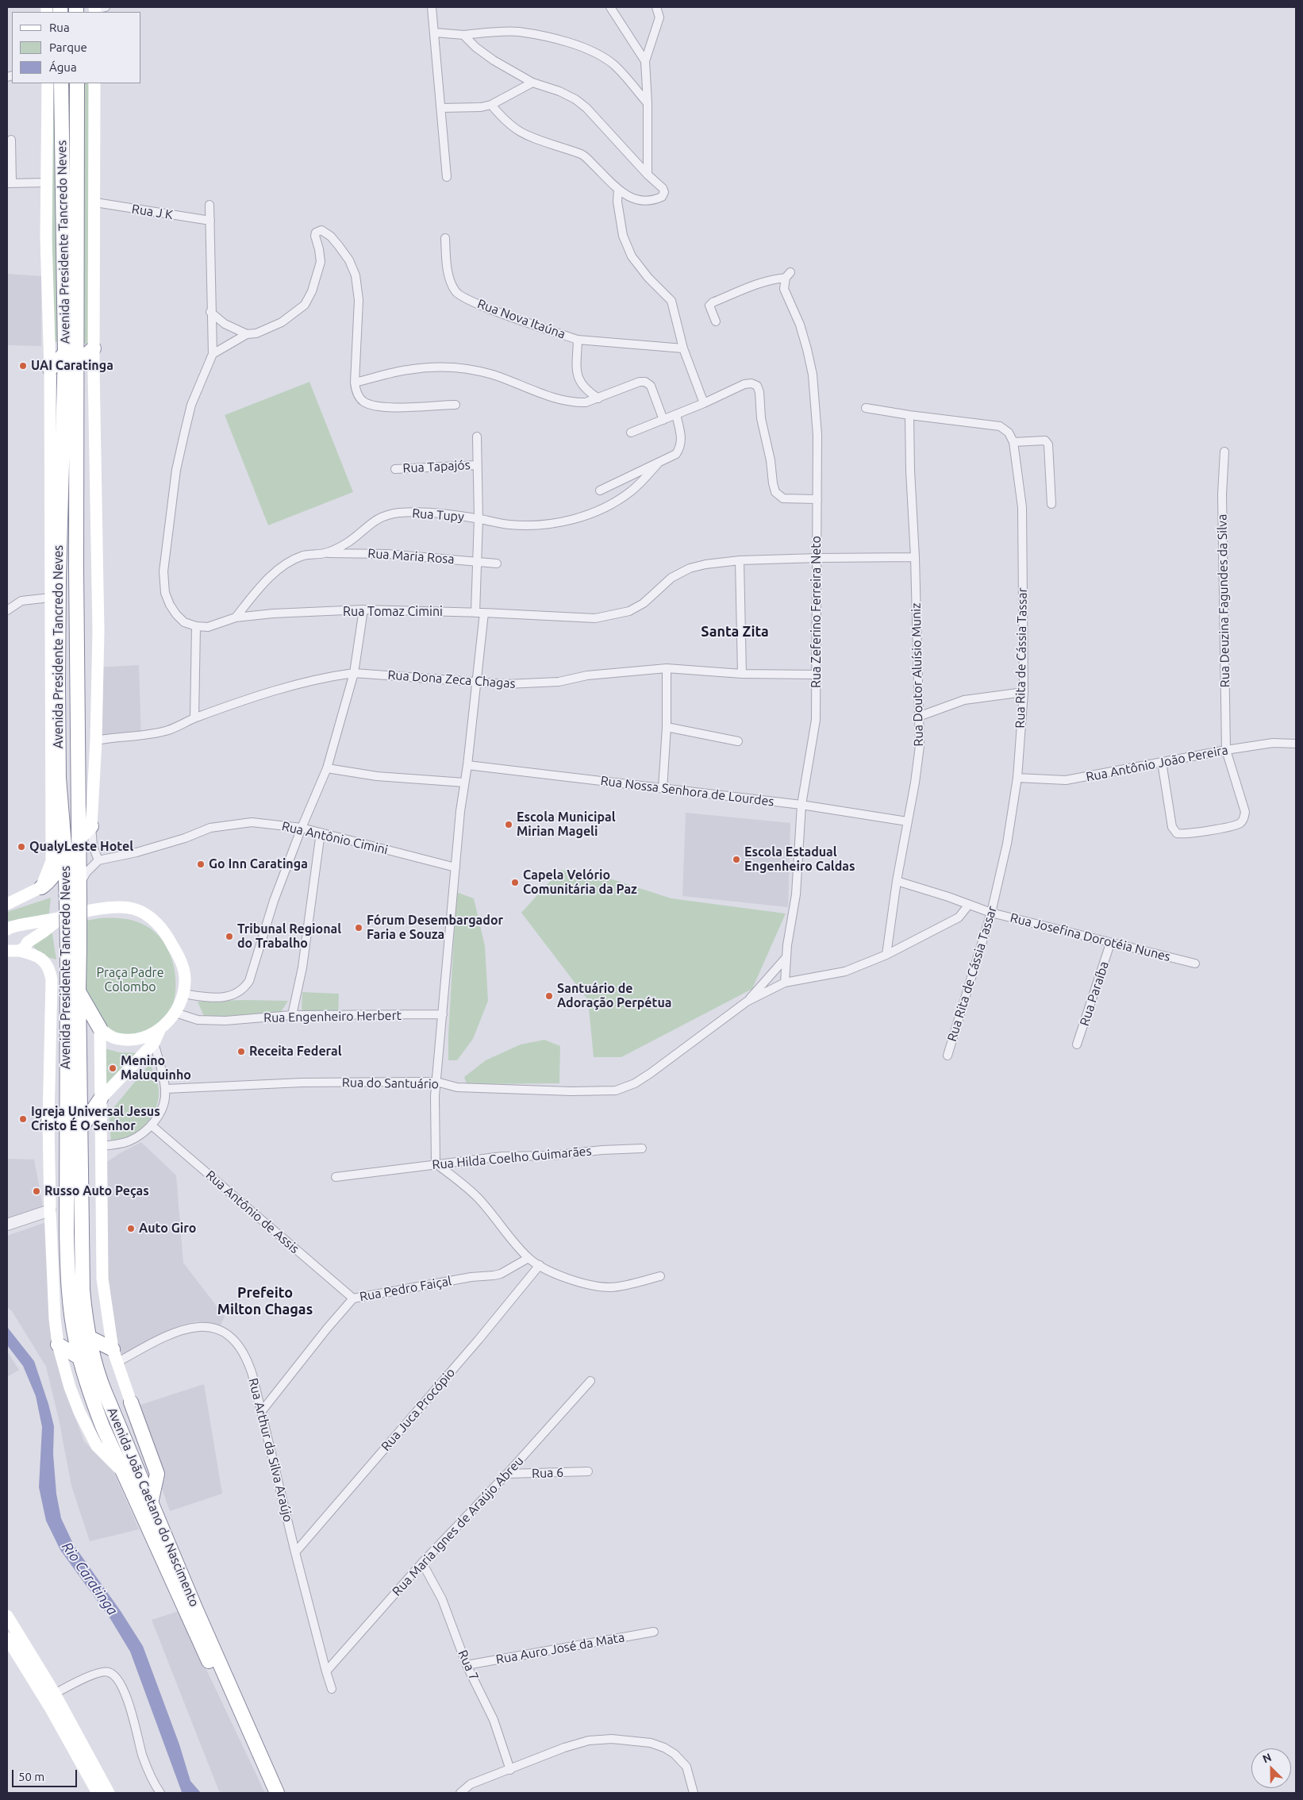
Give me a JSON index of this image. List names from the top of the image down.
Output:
{
  "streets": {
    "highway": ["Avenida Presidente Tancredo Neves", "Avenida João Caetano do Nascimento"],
    "street": [
      "Rua J K",
      "Rua Nova Itaúna",
      "Rua Tapajós",
      "Rua Tupy",
      "Rua Maria Rosa",
      "Rua Deuzina Fagundes da Silva",
      "Rua Tomaz Cimini",
      "Rua Zeferino Ferreira Neto",
      "Rua Rita de Cássia Tassar",
      "Rua Doutor Aluísio Muniz",
      "Rua Dona Zeca Chagas",
      "Rua Antônio João Pereira",
      "Rua Nossa Senhora de Lourdes",
      "Rua Antônio Cimini",
      "Rua Josefina Dorotéia Nunes",
      "Rua Paraíba",
      "Rua Engenheiro Herbert",
      "Rua do Santuário",
      "Rua Hilda Coelho Guimarães",
      "Rua Antônio de Assis",
      "Rua Pedro Faiçal",
      "Rua Juca Procópio",
      "Rua Arthur da Silva Araújo",
      "Rua 6",
      "Rua Maria Ignes de Araújo Abreu",
      "Rua Auro José da Mata",
      "Rua 7"
    ]
  },
  "crossings": [
    ["Avenida Presidente Tancredo Neves", "Avenida João Caetano do Nascimento"],
    ["Rua Tupy", "Rua Maria Rosa"],
    ["Rua Tupy", "Rua Tomaz Cimini"],
    ["Rua Deuzina Fagundes da Silva", "Rua Antônio João Pereira"],
    ["Rua Tomaz Cimini", "Rua Zeferino Ferreira Neto"],
    ["Rua Tomaz Cimini", "Rua Doutor Aluísio Muniz"],
    ["Rua Zeferino Ferreira Neto", "Rua Dona Zeca Chagas"],
    ["Rua Zeferino Ferreira Neto", "Rua Nossa Senhora de Lourdes"],
    ["Rua Rita de Cássia Tassar", "Rua Antônio João Pereira"],
    ["Rua Rita de Cássia Tassar", "Rua Josefina Dorotéia Nunes"],
    ["Rua Doutor Aluísio Muniz", "Rua Nossa Senhora de Lourdes"],
    ["Rua Doutor Aluísio Muniz", "Rua Josefina Dorotéia Nunes"],
    ["Rua Josefina Dorotéia Nunes", "Rua Paraíba"],
    ["Rua Antônio de Assis", "Rua Pedro Faiçal"],
    ["Rua Pedro Faiçal", "Rua Arthur da Silva Araújo"],
    ["Rua Juca Procópio", "Rua Arthur da Silva Araújo"],
    ["Rua Arthur da Silva Araújo", "Avenida João Caetano do Nascimento"],
    ["Rua Arthur da Silva Araújo", "Rua Maria Ignes de Araújo Abreu"],
    ["Rua 6", "Rua Maria Ignes de Araújo Abreu"],
    ["Rua Maria Ignes de Araújo Abreu", "Rua 7"],
    ["Rua Auro José da Mata", "Rua 7"]
  ],
  "districts": ["Santa Zita", "Prefeito Milton Chagas"],
  "water": ["Rio Caratinga"],
  "parks": ["Praça Padre Colombo"],
  "places": [
    "UAI Caratinga",
    "Escola Municipal Mirian Mageli",
    "QualyLeste Hotel",
    "Escola Estadual Engenheiro Caldas",
    "Go Inn Caratinga",
    "Capela Velório Comunitária da Paz",
    "Fórum Desembargador Faria e Souza",
    "Tribunal Regional do Trabalho",
    "Santuário de Adoração Perpétua",
    "Receita Federal",
    "Menino Maluquinho",
    "Igreja Universal Jesus Cristo É O Senhor",
    "Russo Auto Peças",
    "Auto Giro"
  ],
  "legend": ["Rua", "Parque", "Água"],
  "scale_bar": "50 m",
  "north": "top left"
}
